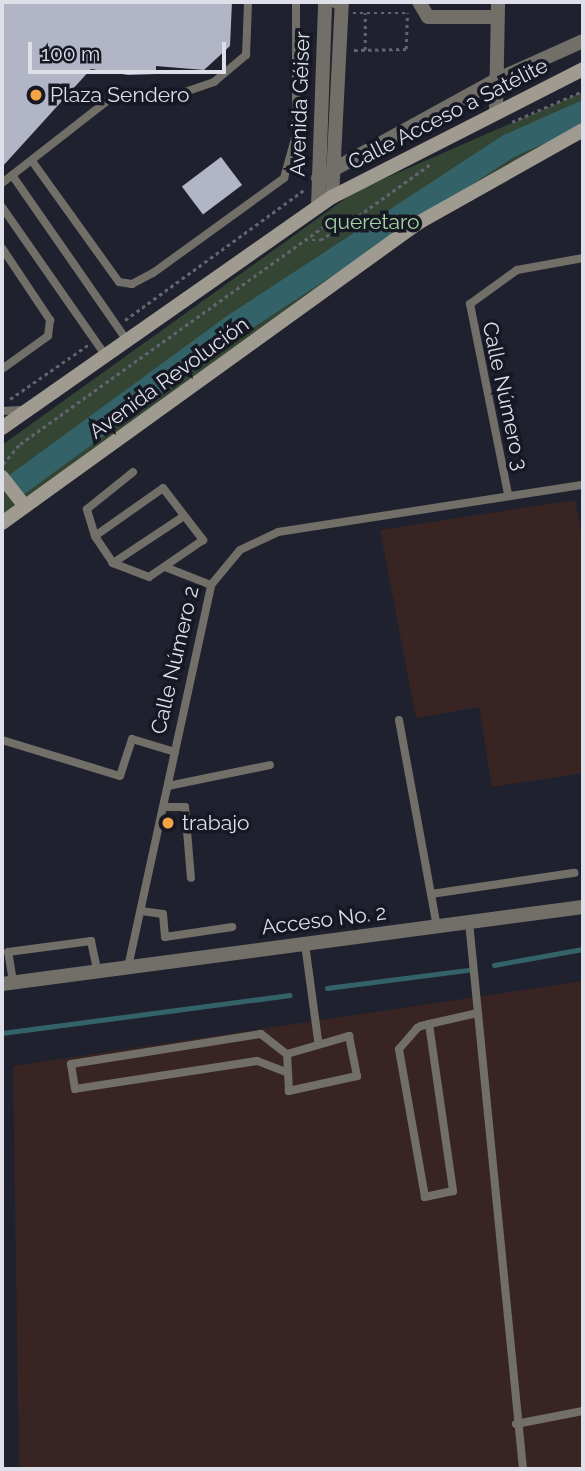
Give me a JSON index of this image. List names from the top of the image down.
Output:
{
  "streets": {
    "main road": ["Calle Acceso a Satélite", "Avenida Revolución"],
    "street": ["Avenida Géiser", "Acceso No. 2"],
    "lane": ["Calle Número 3", "Calle Número 2"]
  },
  "crossings": [
    ["Avenida Géiser", "Calle Acceso a Satélite"],
    ["Calle Número 3", "Calle Número 2"],
    ["Calle Número 2", "Acceso No. 2"]
  ],
  "parks": ["queretaro"],
  "places": ["Plaza Sendero", "trabajo"],
  "scale_bar": "100 m"
}
